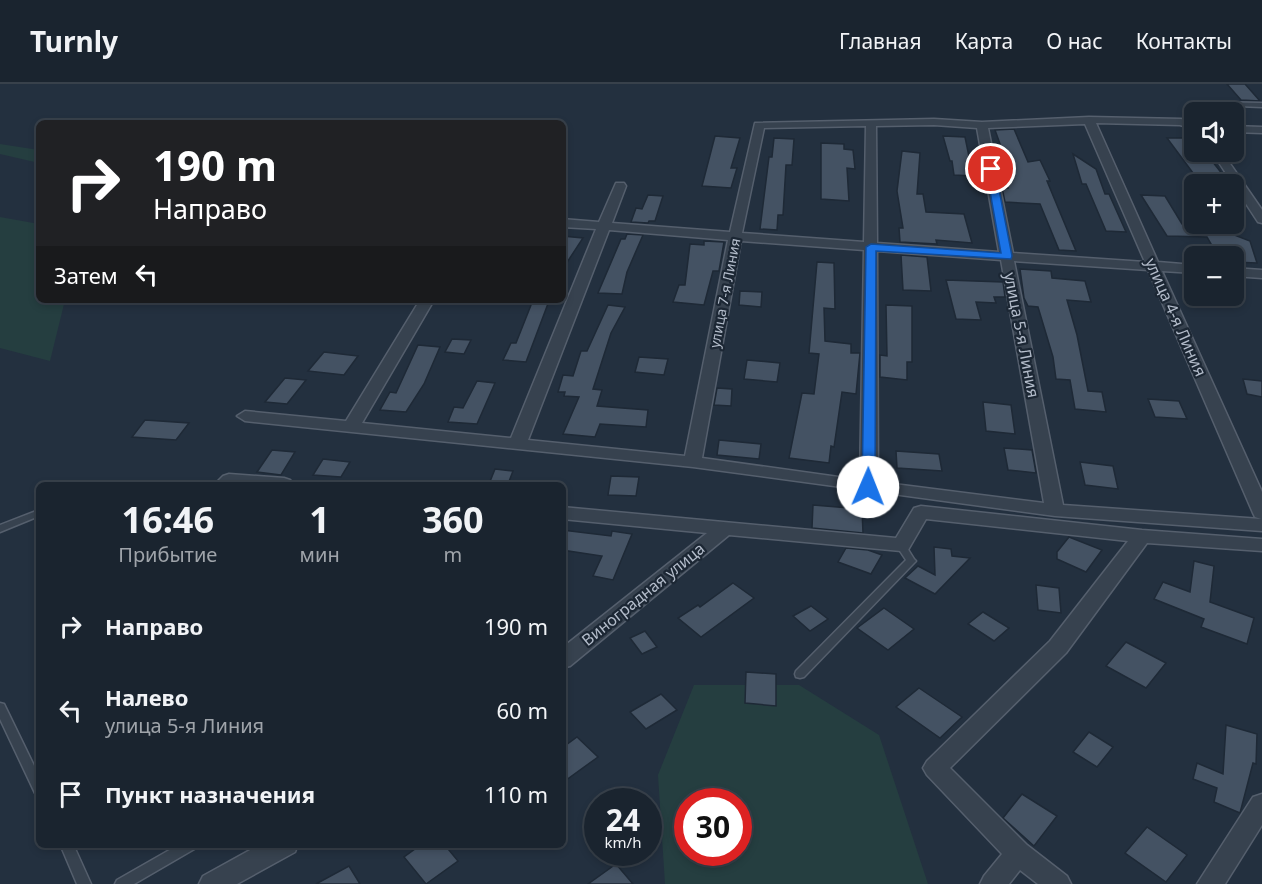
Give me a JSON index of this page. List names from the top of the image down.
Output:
{
  "streets": {
    "street": [
      "улица 7-я Линия",
      "улица 4-я Линия",
      "улица 5-я Линия",
      "Виноградная улица"
    ]
  },
  "page": {
    "header": "Turnly",
    "nav": [
      "Главная",
      "Карта",
      "О нас",
      "Контакты"
    ],
    "map_buttons": ["+", "−"],
    "turn": ["190 m", "Направо"],
    "then": "Затем",
    "eta": [
      "16:46",
      "Прибытие",
      "1",
      "мин",
      "360",
      "m"
    ],
    "list": [
      {
        "name": "Направо",
        "value": "190 m"
      },
      {
        "name": "Налево",
        "note": "улица 5-я Линия",
        "value": "60 m"
      },
      {
        "name": "Пункт назначения",
        "value": "110 m"
      }
    ],
    "speed": "24 km/h",
    "limit": "30"
  }
}
